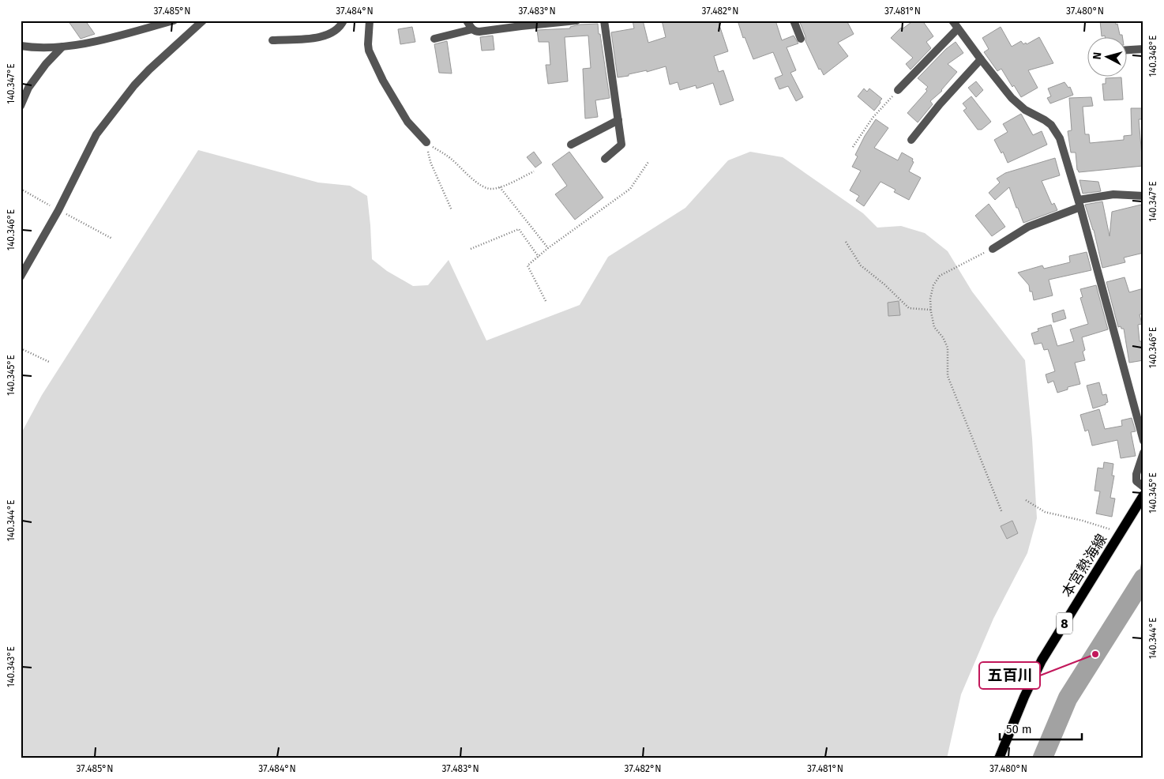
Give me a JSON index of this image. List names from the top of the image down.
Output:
{
  "streets": {
    "main road": ["本宮熱海線", "8"]
  },
  "places": ["五百川"],
  "scale_bar": "50 m",
  "north": "left",
  "coordinates": [
    "37.485°N",
    "37.484°N",
    "37.483°N",
    "37.482°N",
    "37.481°N",
    "37.480°N",
    "140.348°E",
    "140.347°E",
    "140.346°E",
    "140.345°E",
    "140.344°E",
    "140.343°E"
  ]
}
